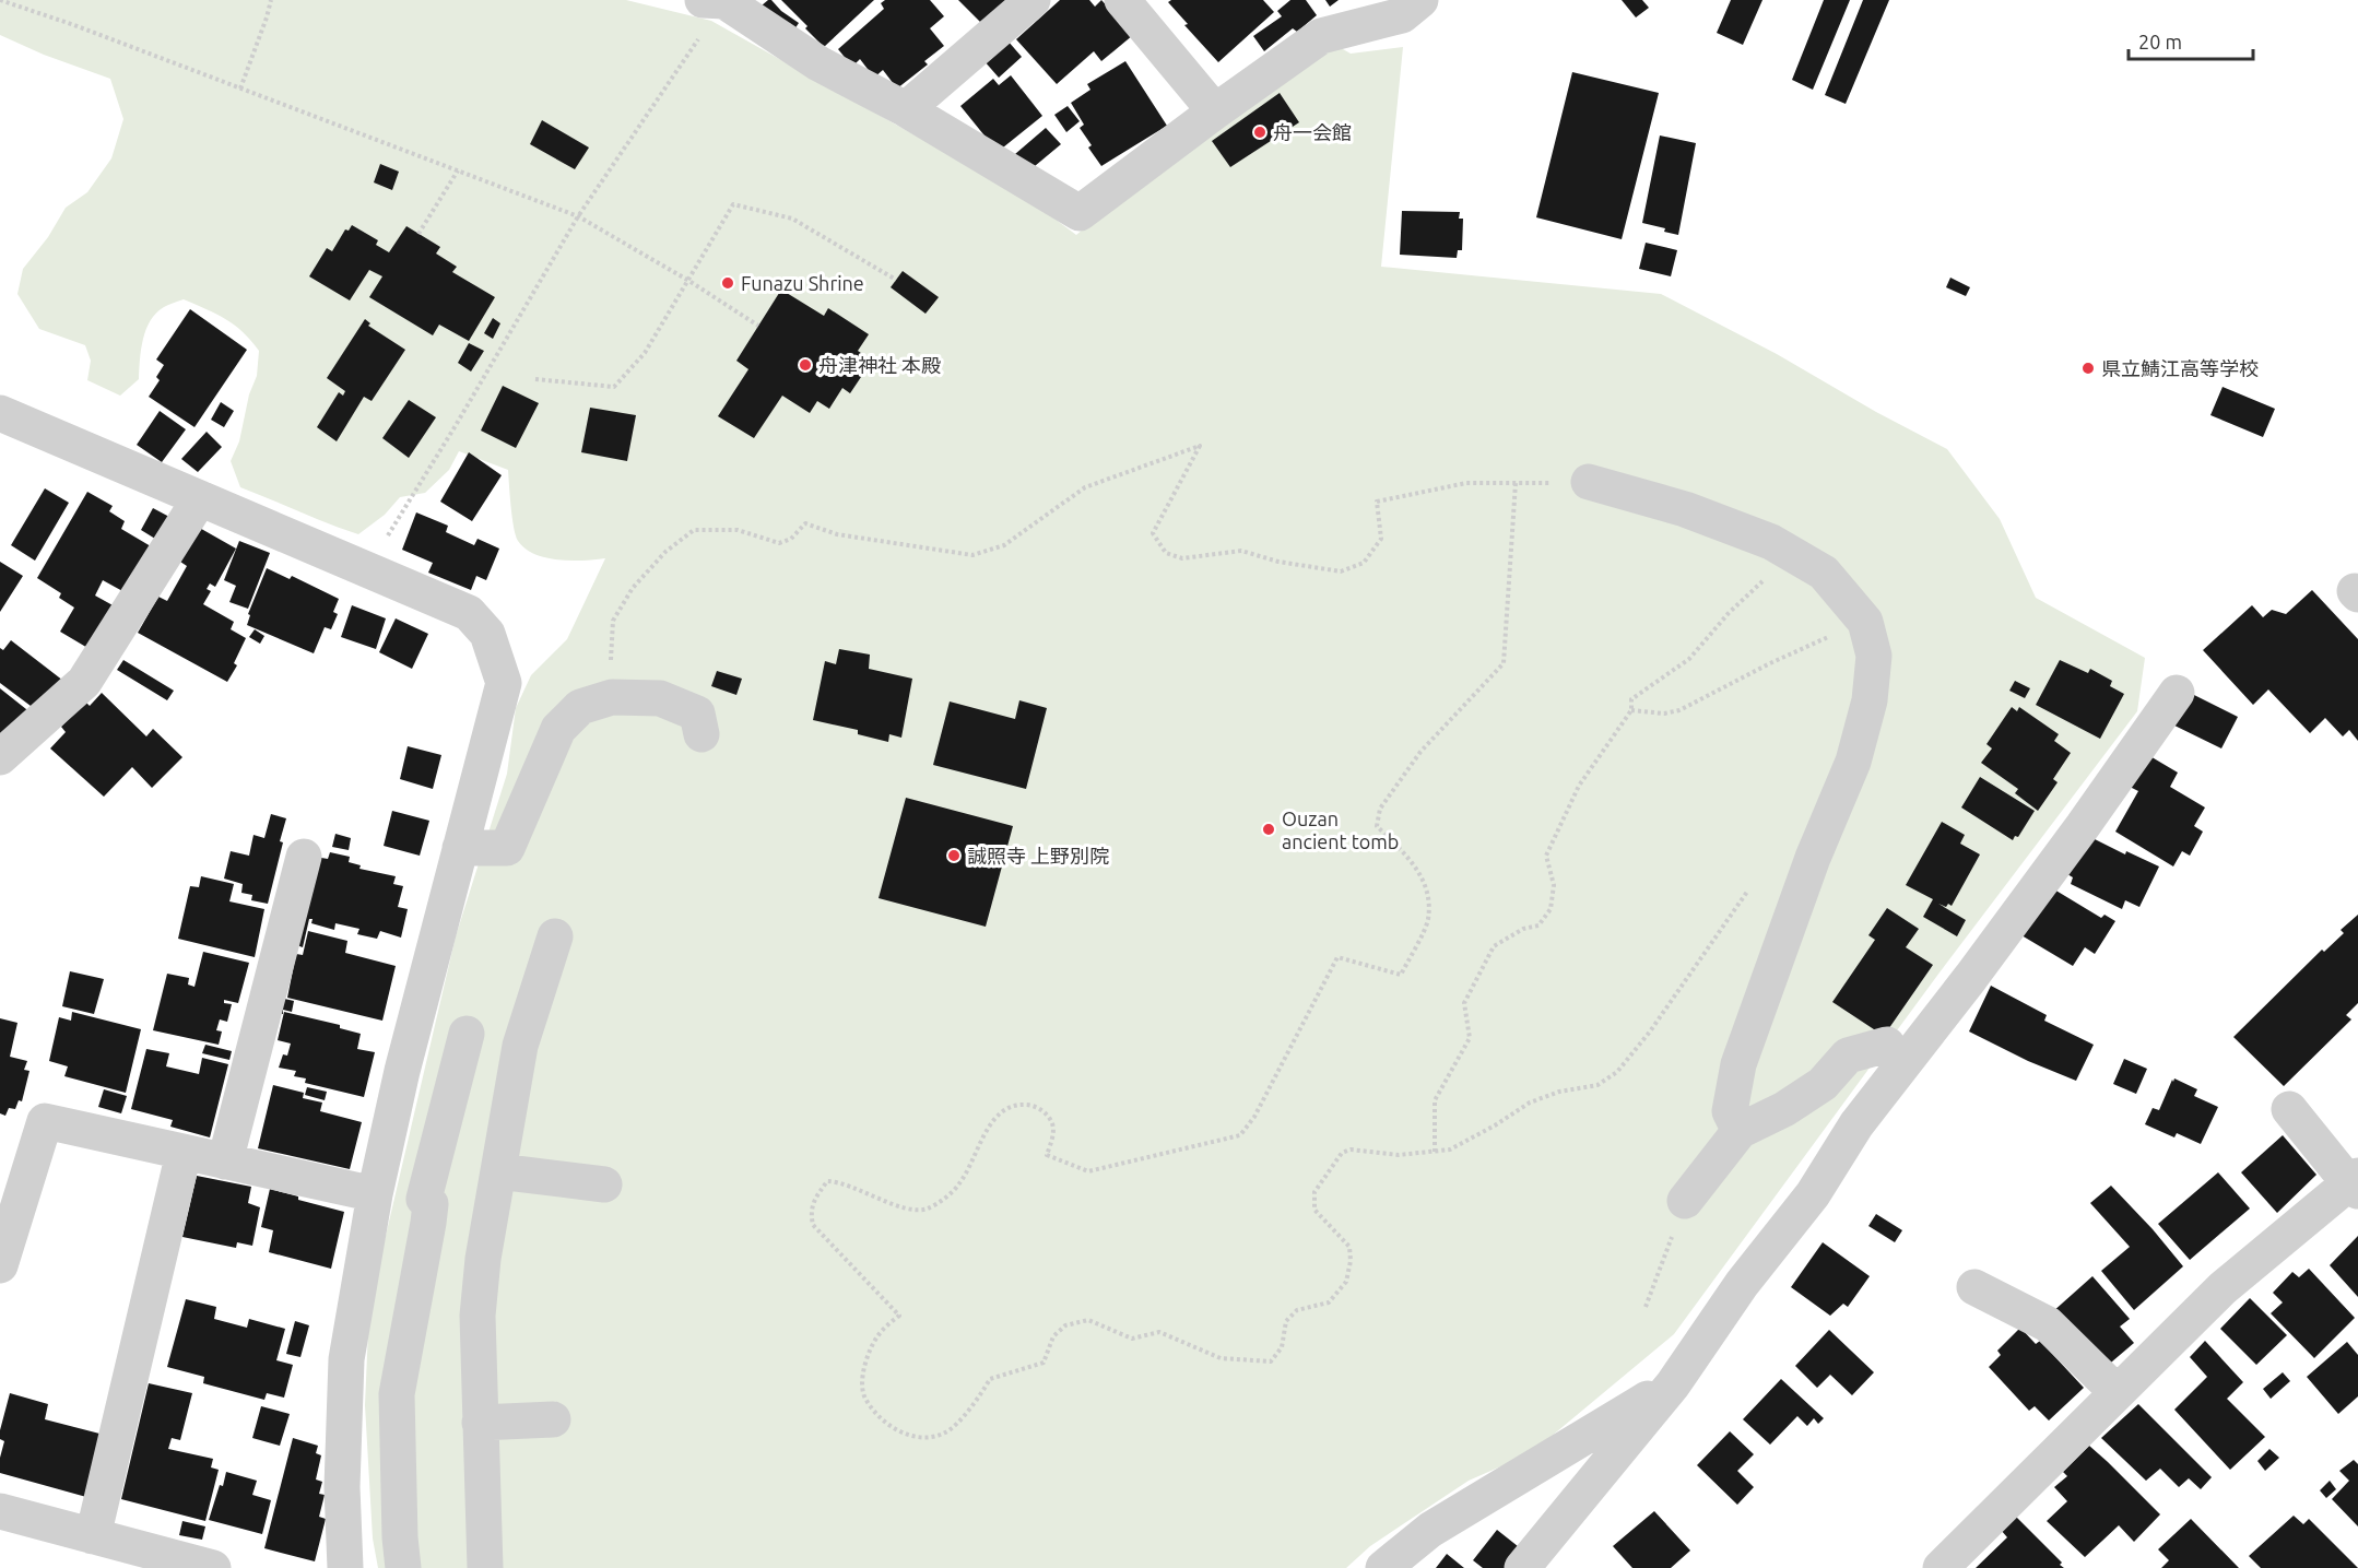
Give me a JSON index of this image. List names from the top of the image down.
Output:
{
  "places": [
    "舟一会館",
    "Funazu Shrine",
    "舟津神社 本殿",
    "県立鯖江高等学校",
    "Ouzan ancient tomb",
    "誠照寺 上野別院"
  ],
  "scale_bar": "20 m"
}
